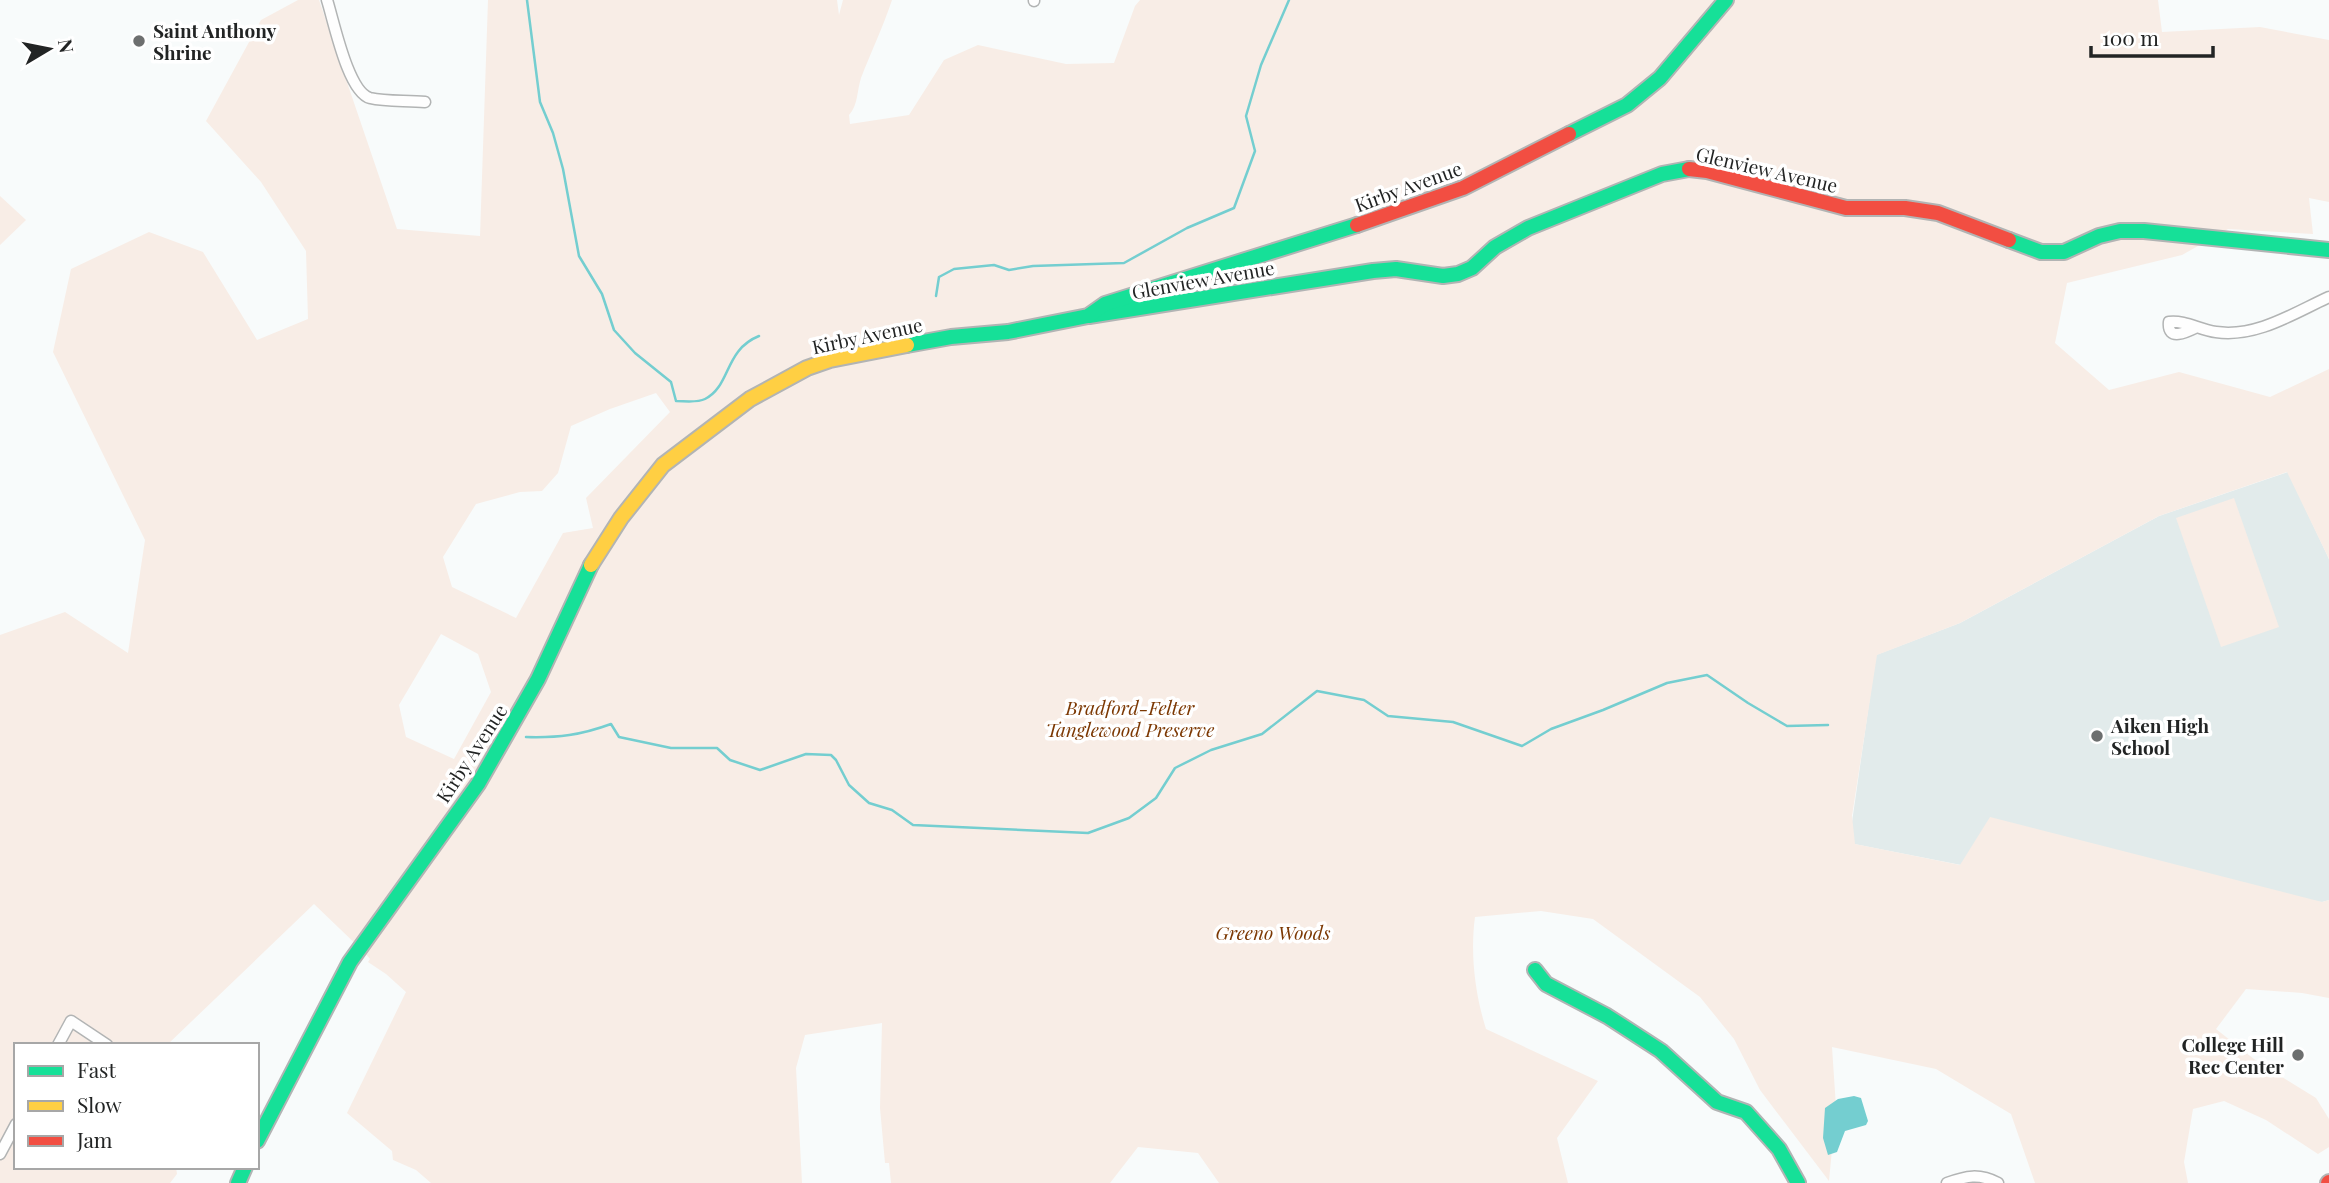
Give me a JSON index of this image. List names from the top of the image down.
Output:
{
  "streets": {
    "street": ["Glenview Avenue", "Kirby Avenue"]
  },
  "crossings": [
    ["Glenview Avenue", "Kirby Avenue"]
  ],
  "parks": ["Bradford-Felter Tanglewood Preserve", "Greeno Woods"],
  "places": ["Saint Anthony Shrine", "Aiken High School", "College Hill Rec Center"],
  "legend": ["Fast", "Slow", "Jam"],
  "scale_bar": "100 m",
  "north": "right"
}
